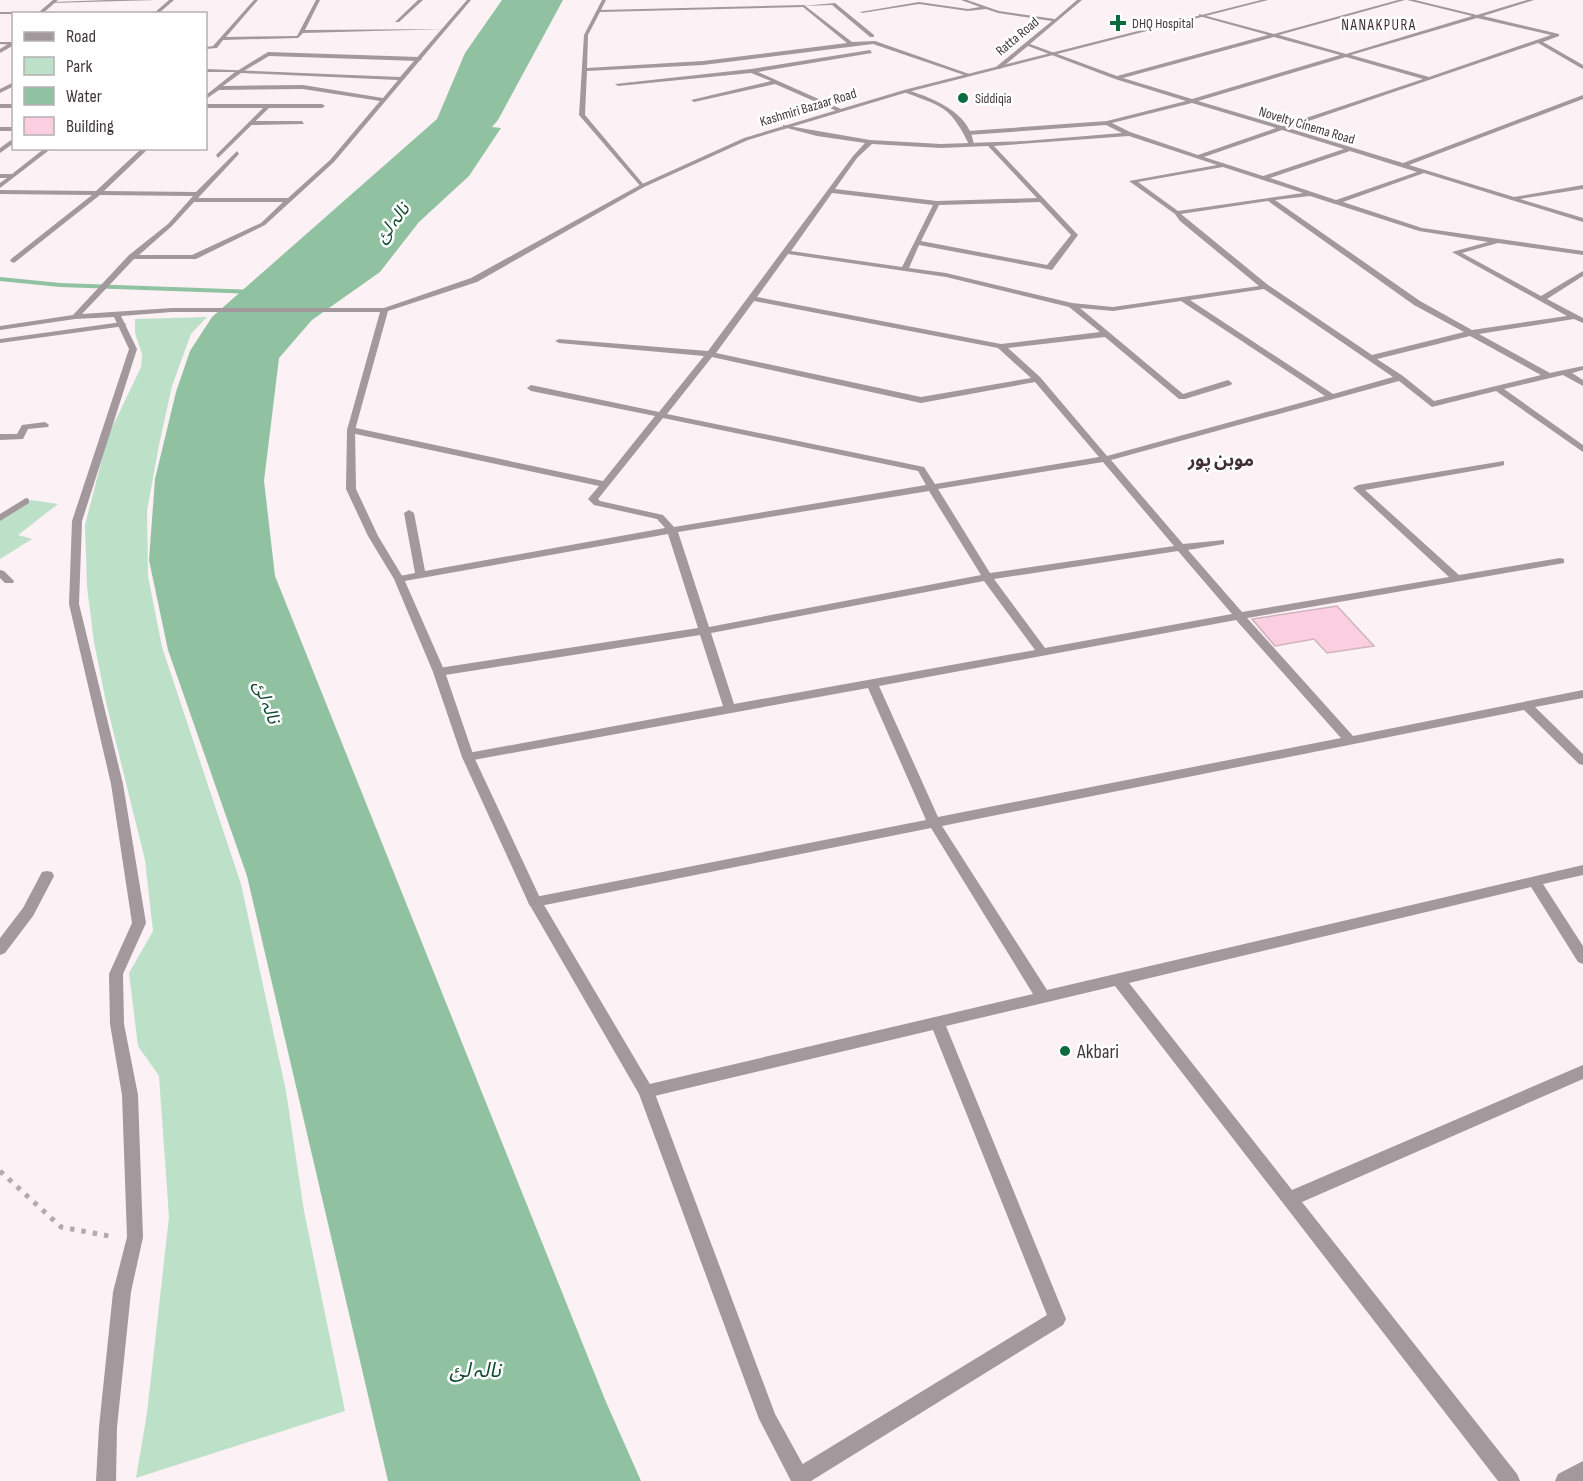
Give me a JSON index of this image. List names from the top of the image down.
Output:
{
  "streets": {
    "street": ["Ratta Road", "Kashmiri Bazaar Road", "Novelty Cinema Road"]
  },
  "crossings": [
    ["Ratta Road", "Kashmiri Bazaar Road"],
    ["Ratta Road", "Novelty Cinema Road"],
    ["Kashmiri Bazaar Road", "Novelty Cinema Road"]
  ],
  "districts": ["NANAKPURA", "موہن پور"],
  "water": ["نالہ لئ"],
  "places": {
    "health": ["DHQ Hospital"],
    "other": ["Siddiqia", "Akbari"]
  },
  "legend": [
    "Road",
    "Park",
    "Water",
    "Building"
  ]
}
